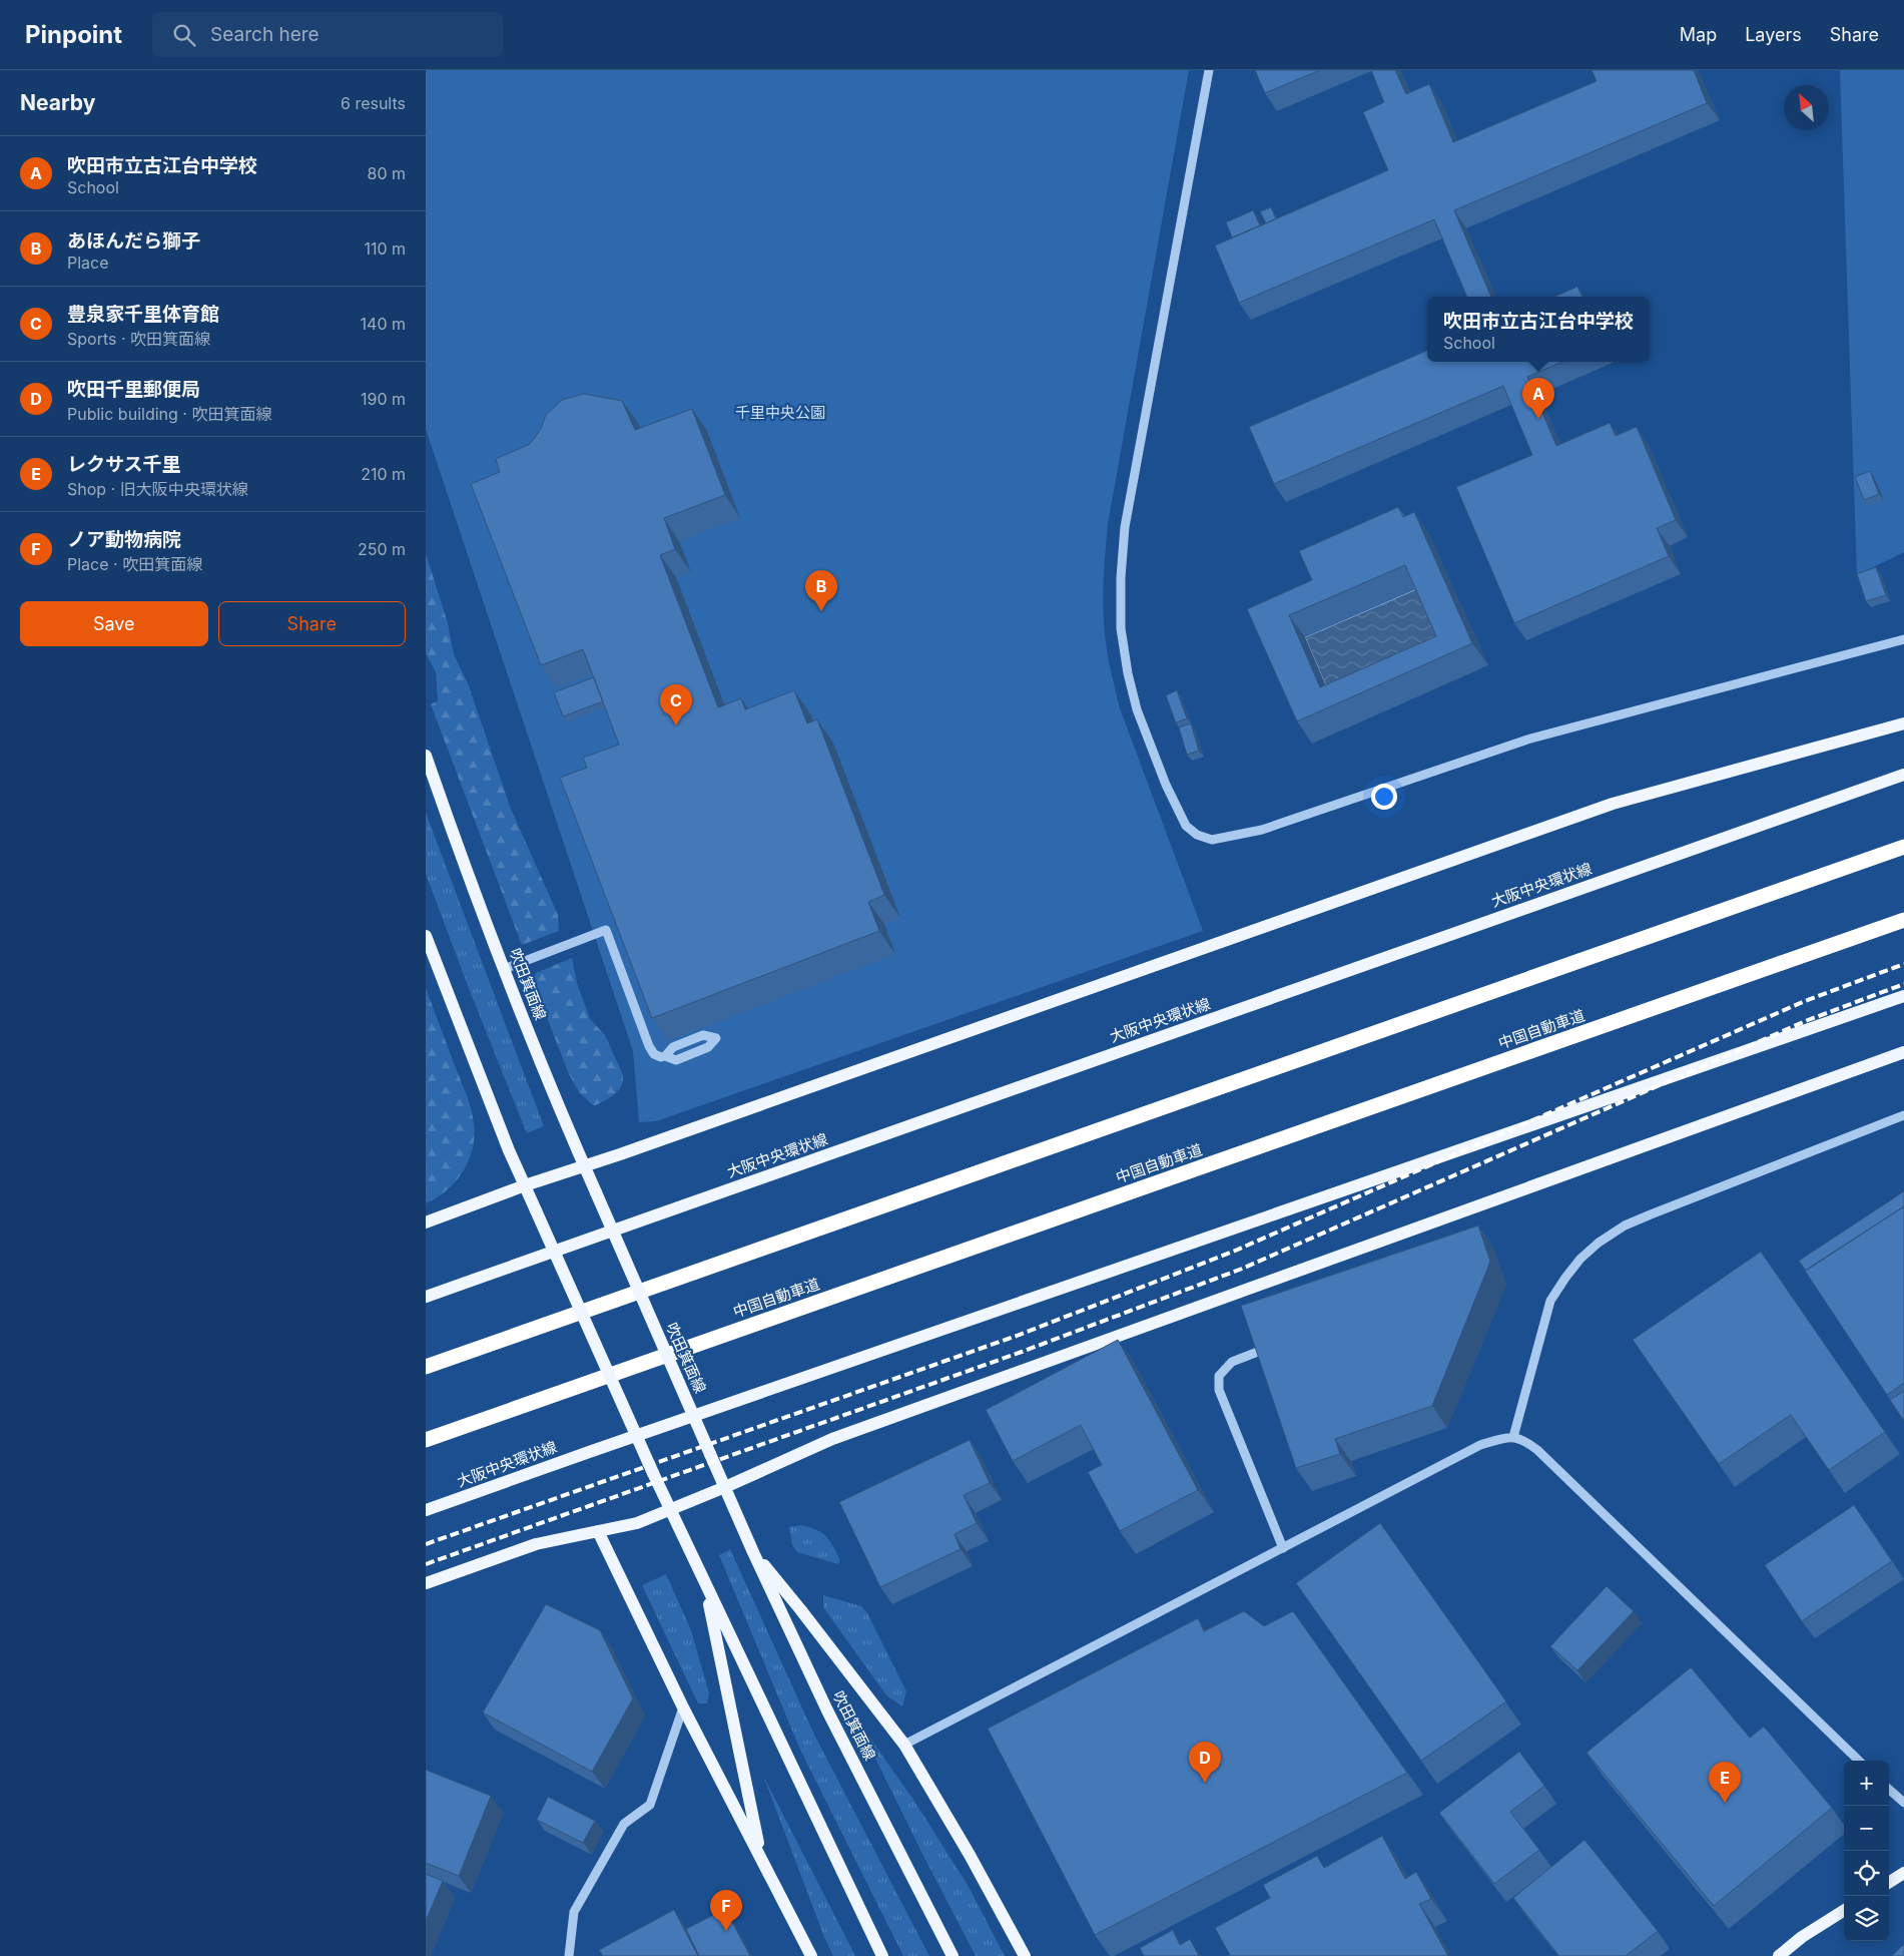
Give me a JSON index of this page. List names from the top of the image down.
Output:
{
  "streets": {
    "highway": ["中国自動車道"],
    "main road": ["大阪中央環状線", "吹田箕面線"]
  },
  "parks": ["千里中央公園"],
  "north": "top left",
  "page": {
    "header": "Pinpoint",
    "search": "Search here",
    "nav": ["Map", "Layers", "Share"],
    "heading": ["Nearby", "6 results"],
    "list": [
      {
        "mark": "A",
        "name": "吹田市立古江台中学校",
        "note": "School",
        "value": "80 m"
      },
      {
        "mark": "B",
        "name": "あほんだら獅子",
        "note": "Place",
        "value": "110 m"
      },
      {
        "mark": "C",
        "name": "豊泉家千里体育館",
        "note": "Sports · 吹田箕面線",
        "value": "140 m"
      },
      {
        "mark": "D",
        "name": "吹田千里郵便局",
        "note": "Public building · 吹田箕面線",
        "value": "190 m"
      },
      {
        "mark": "E",
        "name": "レクサス千里",
        "note": "Shop · 旧大阪中央環状線",
        "value": "210 m"
      },
      {
        "mark": "F",
        "name": "ノア動物病院",
        "note": "Place · 吹田箕面線",
        "value": "250 m"
      }
    ],
    "popup": ["吹田市立古江台中学校", "School"],
    "pins": [
      "A",
      "B",
      "C",
      "D",
      "E",
      "F"
    ],
    "buttons": ["Save", "Share"],
    "map_buttons": ["+", "−"]
  }
}
